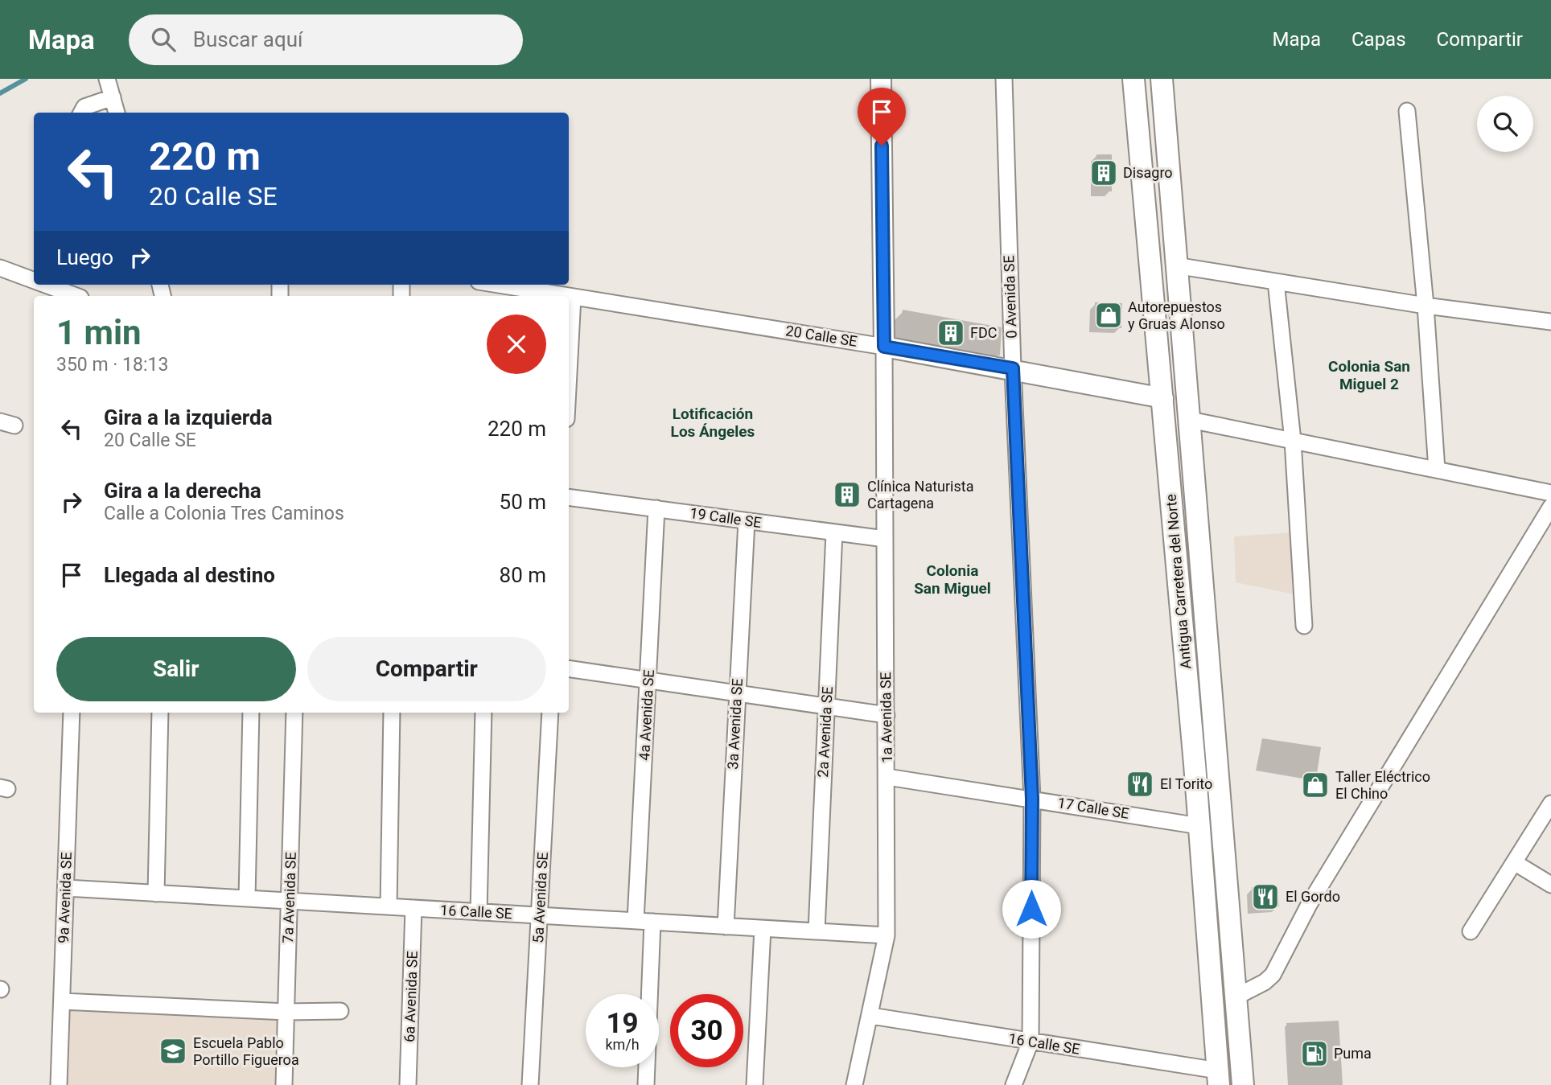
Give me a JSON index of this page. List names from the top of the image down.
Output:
{
  "streets": {
    "main road": ["Antigua Carretera del Norte"],
    "street": [
      "0 Avenida SE",
      "20 Calle SE",
      "19 Calle SE",
      "4a Avenida SE",
      "1a Avenida SE",
      "3a Avenida SE",
      "2a Avenida SE",
      "17 Calle SE",
      "9a Avenida SE",
      "7a Avenida SE",
      "5a Avenida SE",
      "16 Calle SE",
      "6a Avenida SE"
    ]
  },
  "crossings": [
    ["0 Avenida SE", "20 Calle SE"],
    ["0 Avenida SE", "17 Calle SE"],
    ["0 Avenida SE", "16 Calle SE"],
    ["20 Calle SE", "Antigua Carretera del Norte"],
    ["20 Calle SE", "1a Avenida SE"],
    ["19 Calle SE", "4a Avenida SE"],
    ["19 Calle SE", "1a Avenida SE"],
    ["19 Calle SE", "3a Avenida SE"],
    ["19 Calle SE", "2a Avenida SE"],
    ["Antigua Carretera del Norte", "17 Calle SE"],
    ["Antigua Carretera del Norte", "16 Calle SE"],
    ["4a Avenida SE", "16 Calle SE"],
    ["1a Avenida SE", "17 Calle SE"],
    ["1a Avenida SE", "16 Calle SE"],
    ["3a Avenida SE", "16 Calle SE"],
    ["2a Avenida SE", "16 Calle SE"],
    ["9a Avenida SE", "16 Calle SE"],
    ["7a Avenida SE", "16 Calle SE"],
    ["5a Avenida SE", "16 Calle SE"],
    ["16 Calle SE", "6a Avenida SE"]
  ],
  "districts": ["Colonia San Miguel 2", "Lotificación Los Ángeles", "Colonia San Miguel"],
  "places": {
    "building": ["Disagro", "FDC", "Clínica Naturista Cartagena"],
    "shop": ["Autorepuestos y Gruas Alonso", "Taller Eléctrico El Chino"],
    "restaurant": ["El Torito", "El Gordo"],
    "school or university": ["Escuela Pablo Portillo Figueroa"],
    "fuel station": ["Puma"]
  },
  "page": {
    "header": "Mapa",
    "search": "Buscar aquí",
    "nav": ["Mapa", "Capas", "Compartir"],
    "turn": ["220 m", "20 Calle SE"],
    "then": "Luego",
    "heading": ["1 min", "350 m · 18:13"],
    "list": [
      {
        "name": "Gira a la izquierda",
        "note": "20 Calle SE",
        "value": "220 m"
      },
      {
        "name": "Gira a la derecha",
        "note": "Calle a Colonia Tres Caminos",
        "value": "50 m"
      },
      {
        "name": "Llegada al destino",
        "value": "80 m"
      }
    ],
    "buttons": ["Salir", "Compartir"],
    "speed": "19 km/h",
    "limit": "30"
  }
}
